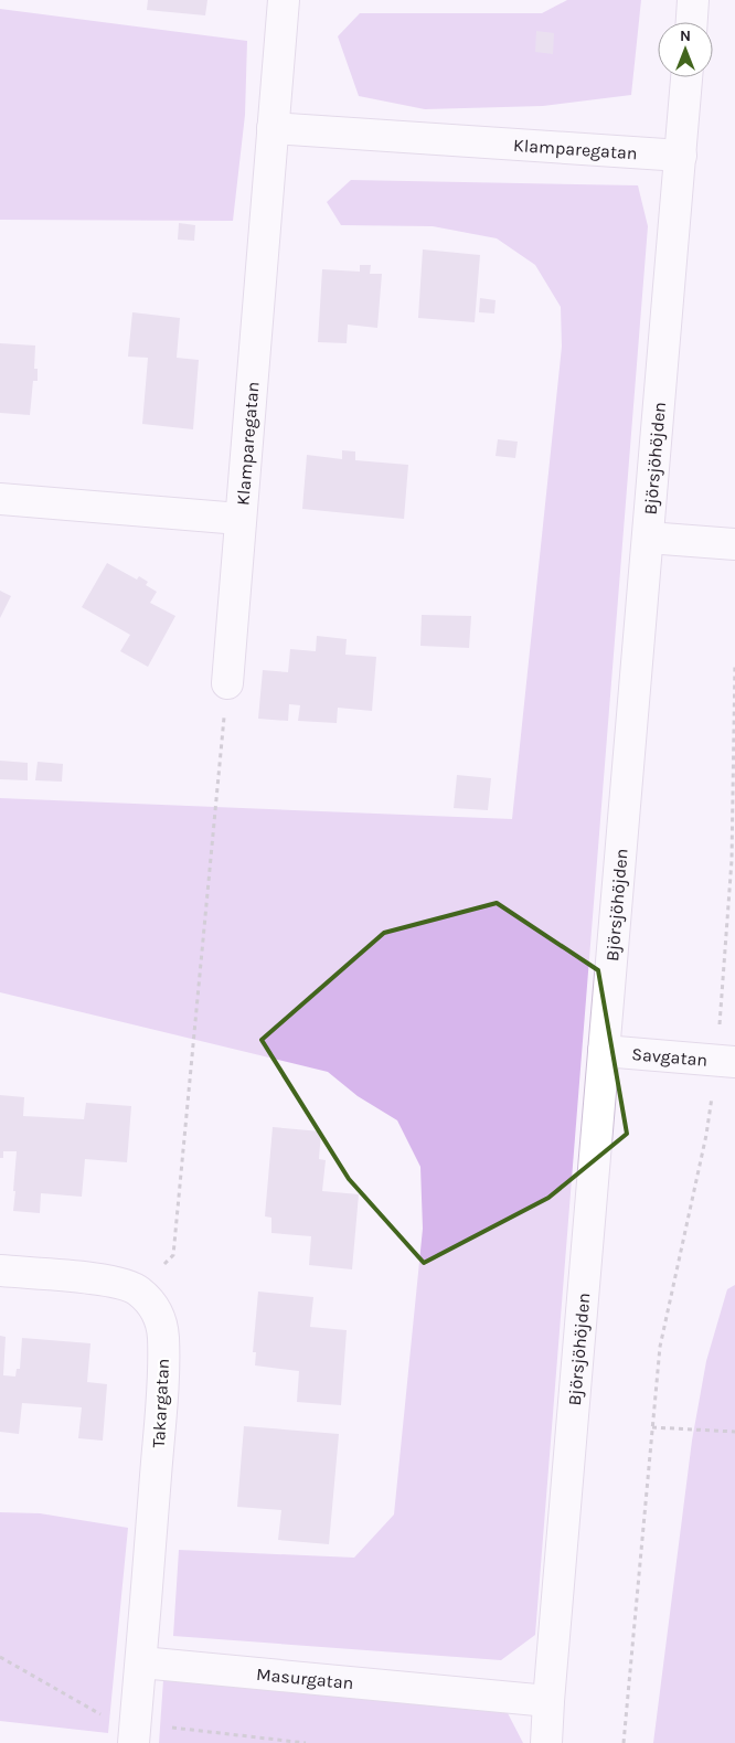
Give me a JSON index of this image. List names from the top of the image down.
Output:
{
  "streets": {
    "street": [
      "Klamparegatan",
      "Björsjöhöjden",
      "Savgatan",
      "Takargatan",
      "Masurgatan"
    ]
  },
  "crossings": [
    ["Klamparegatan", "Björsjöhöjden"],
    ["Björsjöhöjden", "Savgatan"],
    ["Björsjöhöjden", "Masurgatan"],
    ["Takargatan", "Masurgatan"]
  ],
  "north": "top"
}
